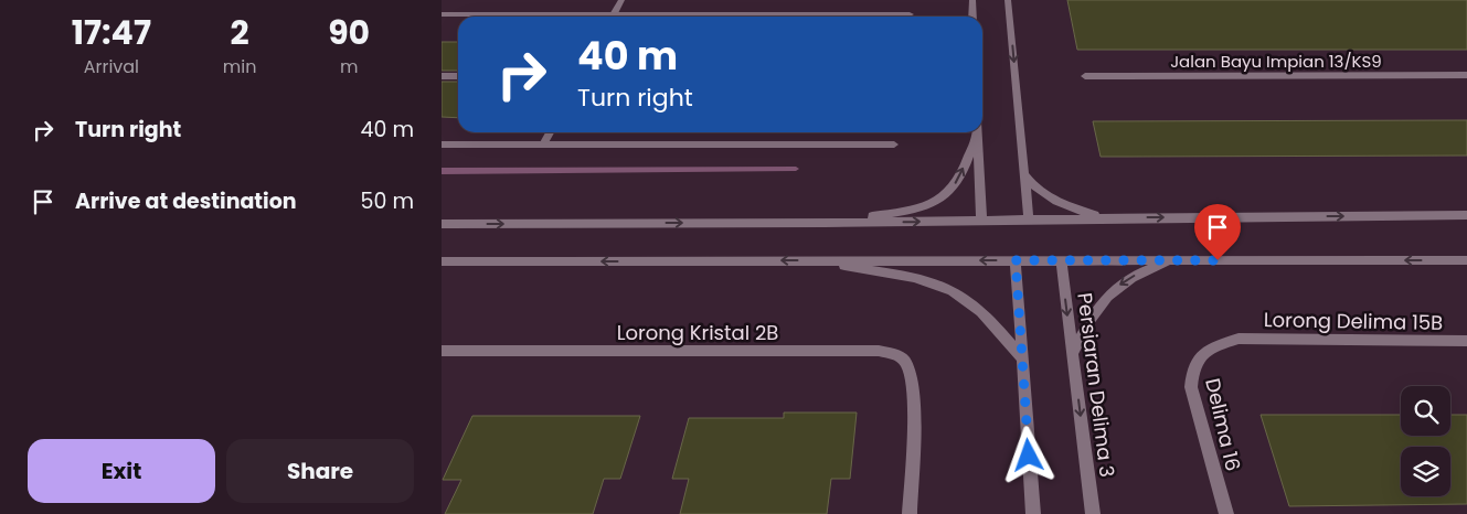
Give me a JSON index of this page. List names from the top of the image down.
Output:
{
  "streets": {
    "street": [
      "Jalan Bayu Impian 13/KS9",
      "Lorong Delima 15B",
      "Lorong Kristal 2B",
      "Persiaran Delima 3",
      "Delima 16"
    ]
  },
  "crossings": [
    ["Lorong Delima 15B", "Delima 16"]
  ],
  "page": {
    "eta": [
      "17:47",
      "Arrival",
      "2",
      "min",
      "90",
      "m"
    ],
    "turn": ["40 m", "Turn right"],
    "list": [
      {
        "name": "Turn right",
        "value": "40 m"
      },
      {
        "name": "Arrive at destination",
        "value": "50 m"
      }
    ],
    "buttons": ["Exit", "Share"]
  }
}
